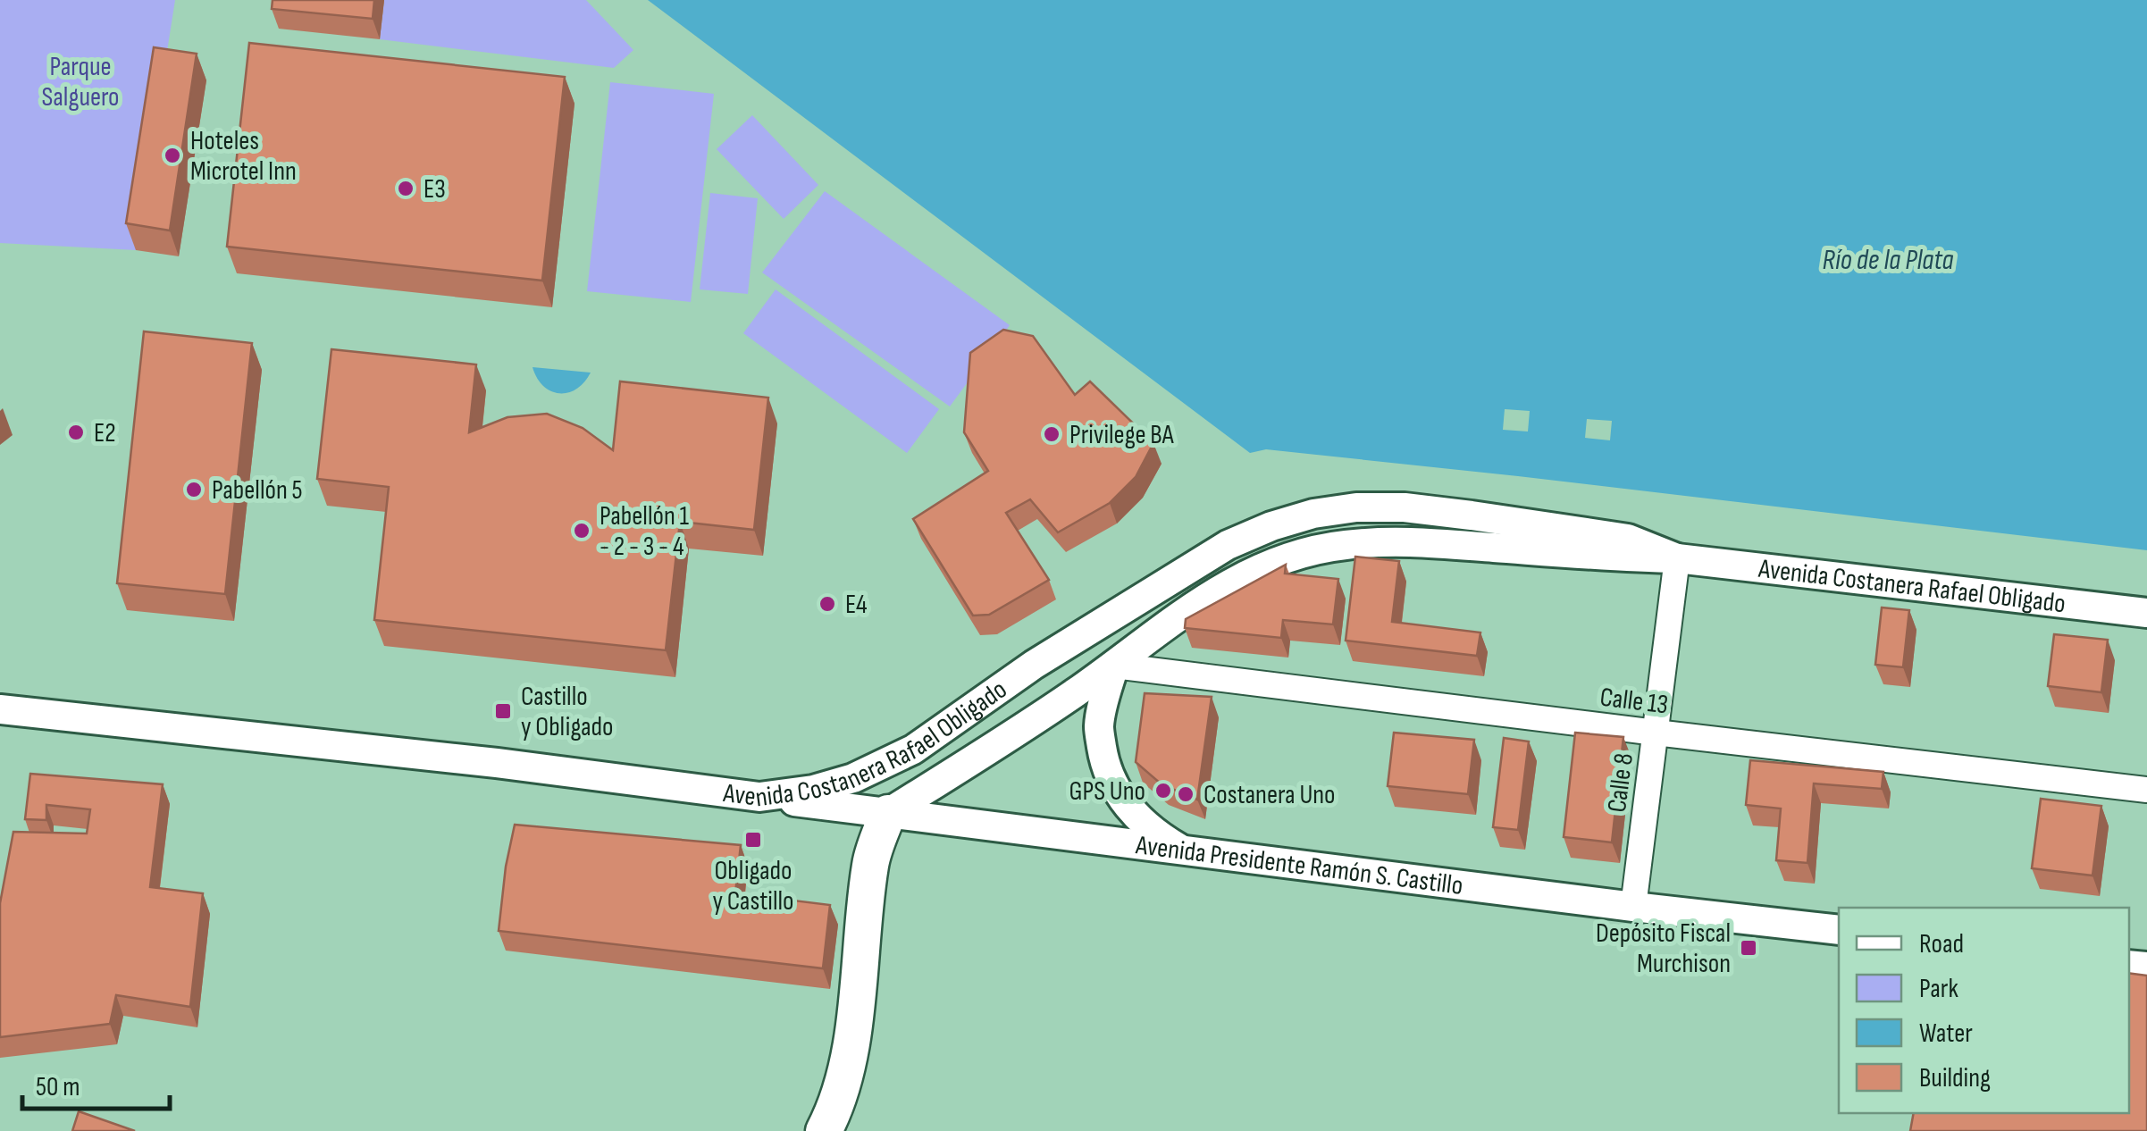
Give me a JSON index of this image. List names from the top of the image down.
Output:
{
  "streets": {
    "main road": ["Avenida Costanera Rafael Obligado", "Avenida Presidente Ramón S. Castillo"],
    "street": ["Calle 13", "Calle 8"]
  },
  "crossings": [
    ["Avenida Costanera Rafael Obligado", "Calle 13"],
    ["Avenida Costanera Rafael Obligado", "Calle 8"],
    ["Avenida Costanera Rafael Obligado", "Avenida Presidente Ramón S. Castillo"],
    ["Calle 13", "Calle 8"],
    ["Calle 8", "Avenida Presidente Ramón S. Castillo"]
  ],
  "water": ["Río de la Plata"],
  "parks": ["Parque Salguero"],
  "places": {
    "other": [
      "Hoteles Microtel Inn",
      "E3",
      "E2",
      "Privilege BA",
      "Pabellón 5",
      "Pabellón 1 - 2 - 3 - 4",
      "E4",
      "GPS Uno",
      "Costanera Uno"
    ],
    "transit": ["Castillo y Obligado", "Obligado y Castillo", "Depósito Fiscal Murchison"]
  },
  "legend": [
    "Road",
    "Park",
    "Water",
    "Building"
  ],
  "scale_bar": "50 m"
}
